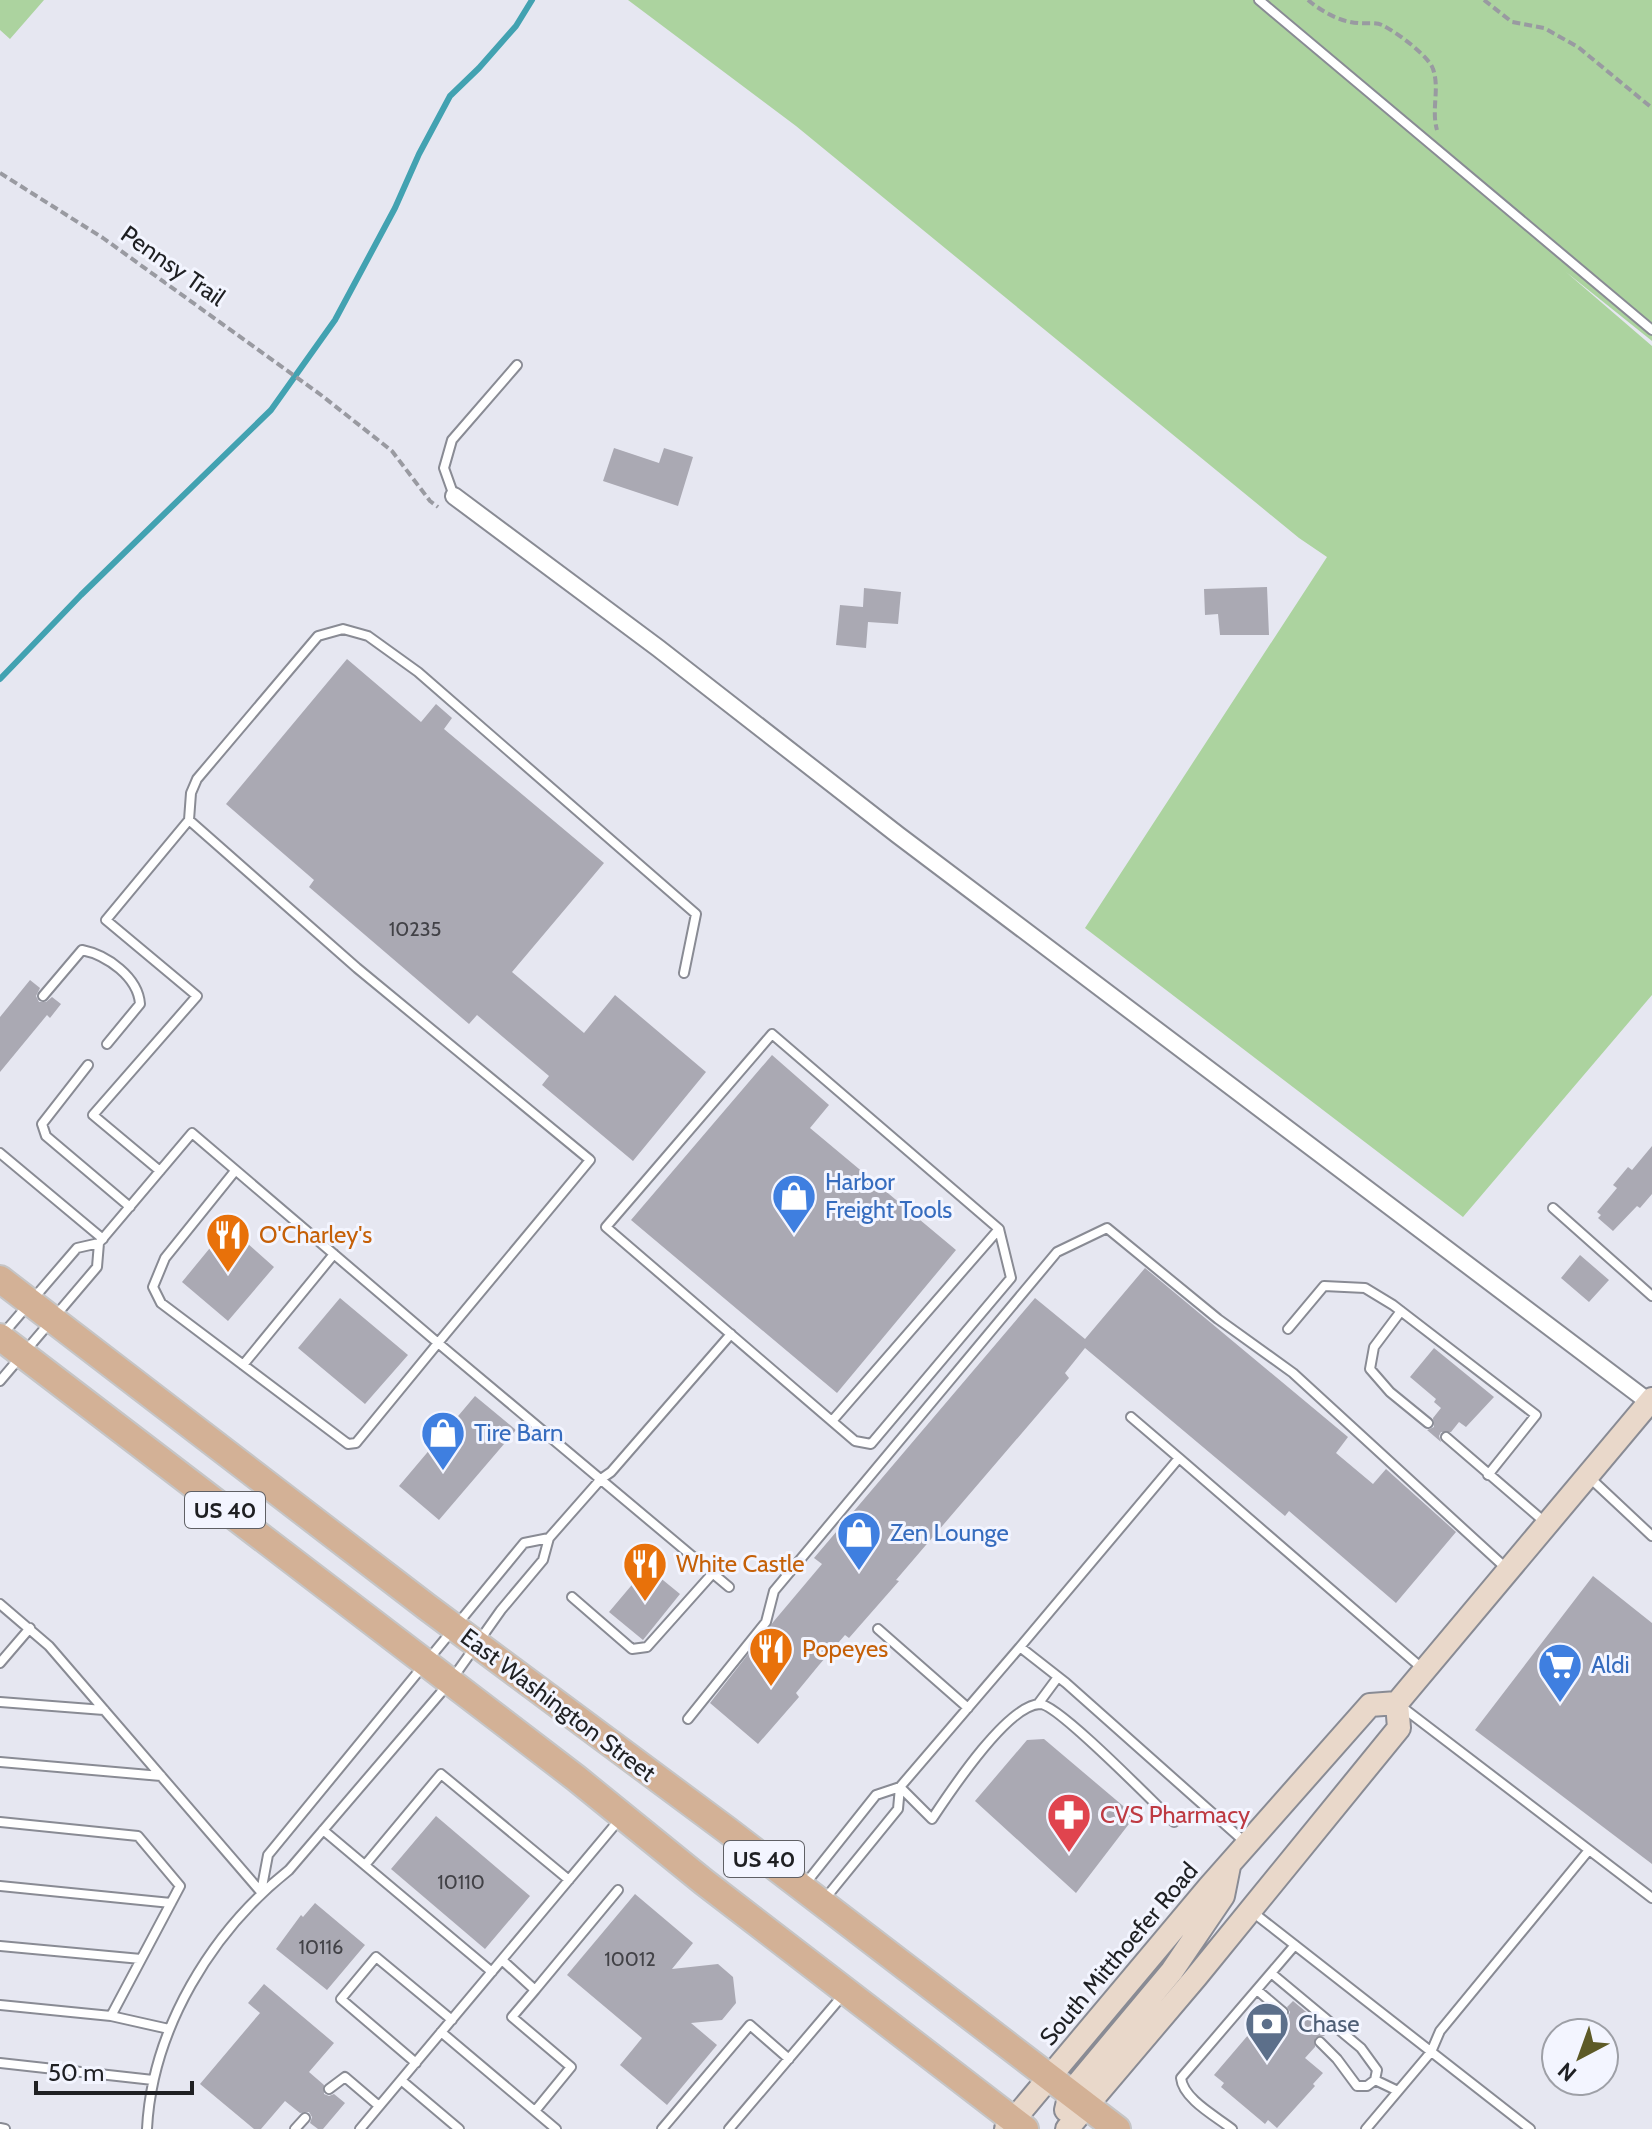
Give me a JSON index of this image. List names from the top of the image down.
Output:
{
  "streets": {
    "main road": ["US 40", "East Washington Street", "South Mitthoefer Road"],
    "path": ["Pennsy Trail"]
  },
  "crossings": [
    ["East Washington Street", "South Mitthoefer Road"]
  ],
  "places": {
    "shop": ["Harbor Freight Tools", "Tire Barn", "Zen Lounge"],
    "restaurant": ["O'Charley's", "White Castle", "Popeyes"],
    "supermarket": ["Aldi"],
    "pharmacy": ["CVS Pharmacy"],
    "bank": ["Chase"]
  },
  "house_numbers": [
    "10235",
    "10110",
    "10116",
    "10012"
  ],
  "scale_bar": "50 m",
  "north": "bottom left"
}
